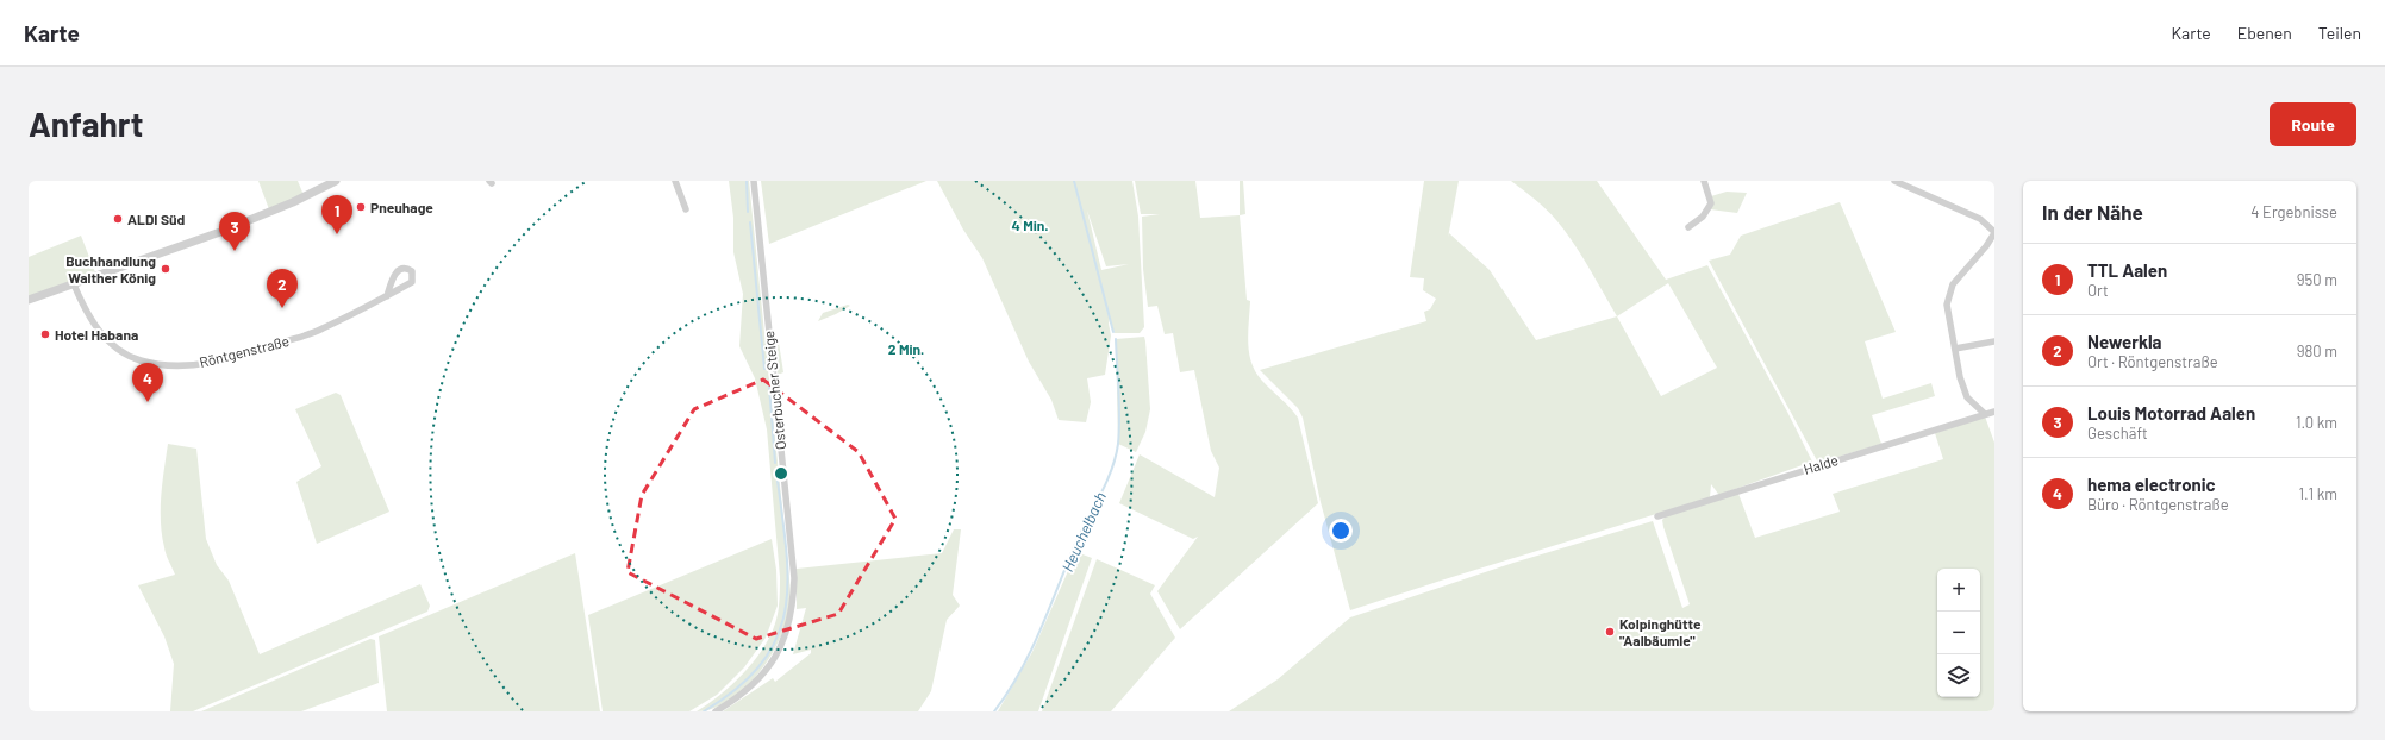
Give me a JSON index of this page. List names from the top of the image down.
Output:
{
  "streets": {
    "street": ["Röntgenstraße", "Osterbucher Steige", "Halde"]
  },
  "water": ["Heuchelbach"],
  "places": [
    "Pneuhage",
    "ALDI Süd",
    "Buchhandlung Walther König",
    "Hotel Habana",
    "Kolpinghütte \"Aalbäumle\""
  ],
  "page": {
    "header": "Karte",
    "nav": ["Karte", "Ebenen", "Teilen"],
    "buttons": "Route",
    "title": "Anfahrt",
    "heading": ["In der Nähe", "4 Ergebnisse"],
    "pins": [
      "1",
      "3",
      "2",
      "4"
    ],
    "list": [
      {
        "mark": "1",
        "name": "TTL Aalen",
        "note": "Ort",
        "value": "950 m"
      },
      {
        "mark": "2",
        "name": "Newerkla",
        "note": "Ort · Röntgenstraße",
        "value": "980 m"
      },
      {
        "mark": "3",
        "name": "Louis Motorrad Aalen",
        "note": "Geschäft",
        "value": "1.0 km"
      },
      {
        "mark": "4",
        "name": "hema electronic",
        "note": "Büro · Röntgenstraße",
        "value": "1.1 km"
      }
    ],
    "map_buttons": ["+", "−"]
  },
  "rings": ["4 Min.", "2 Min."]
}
